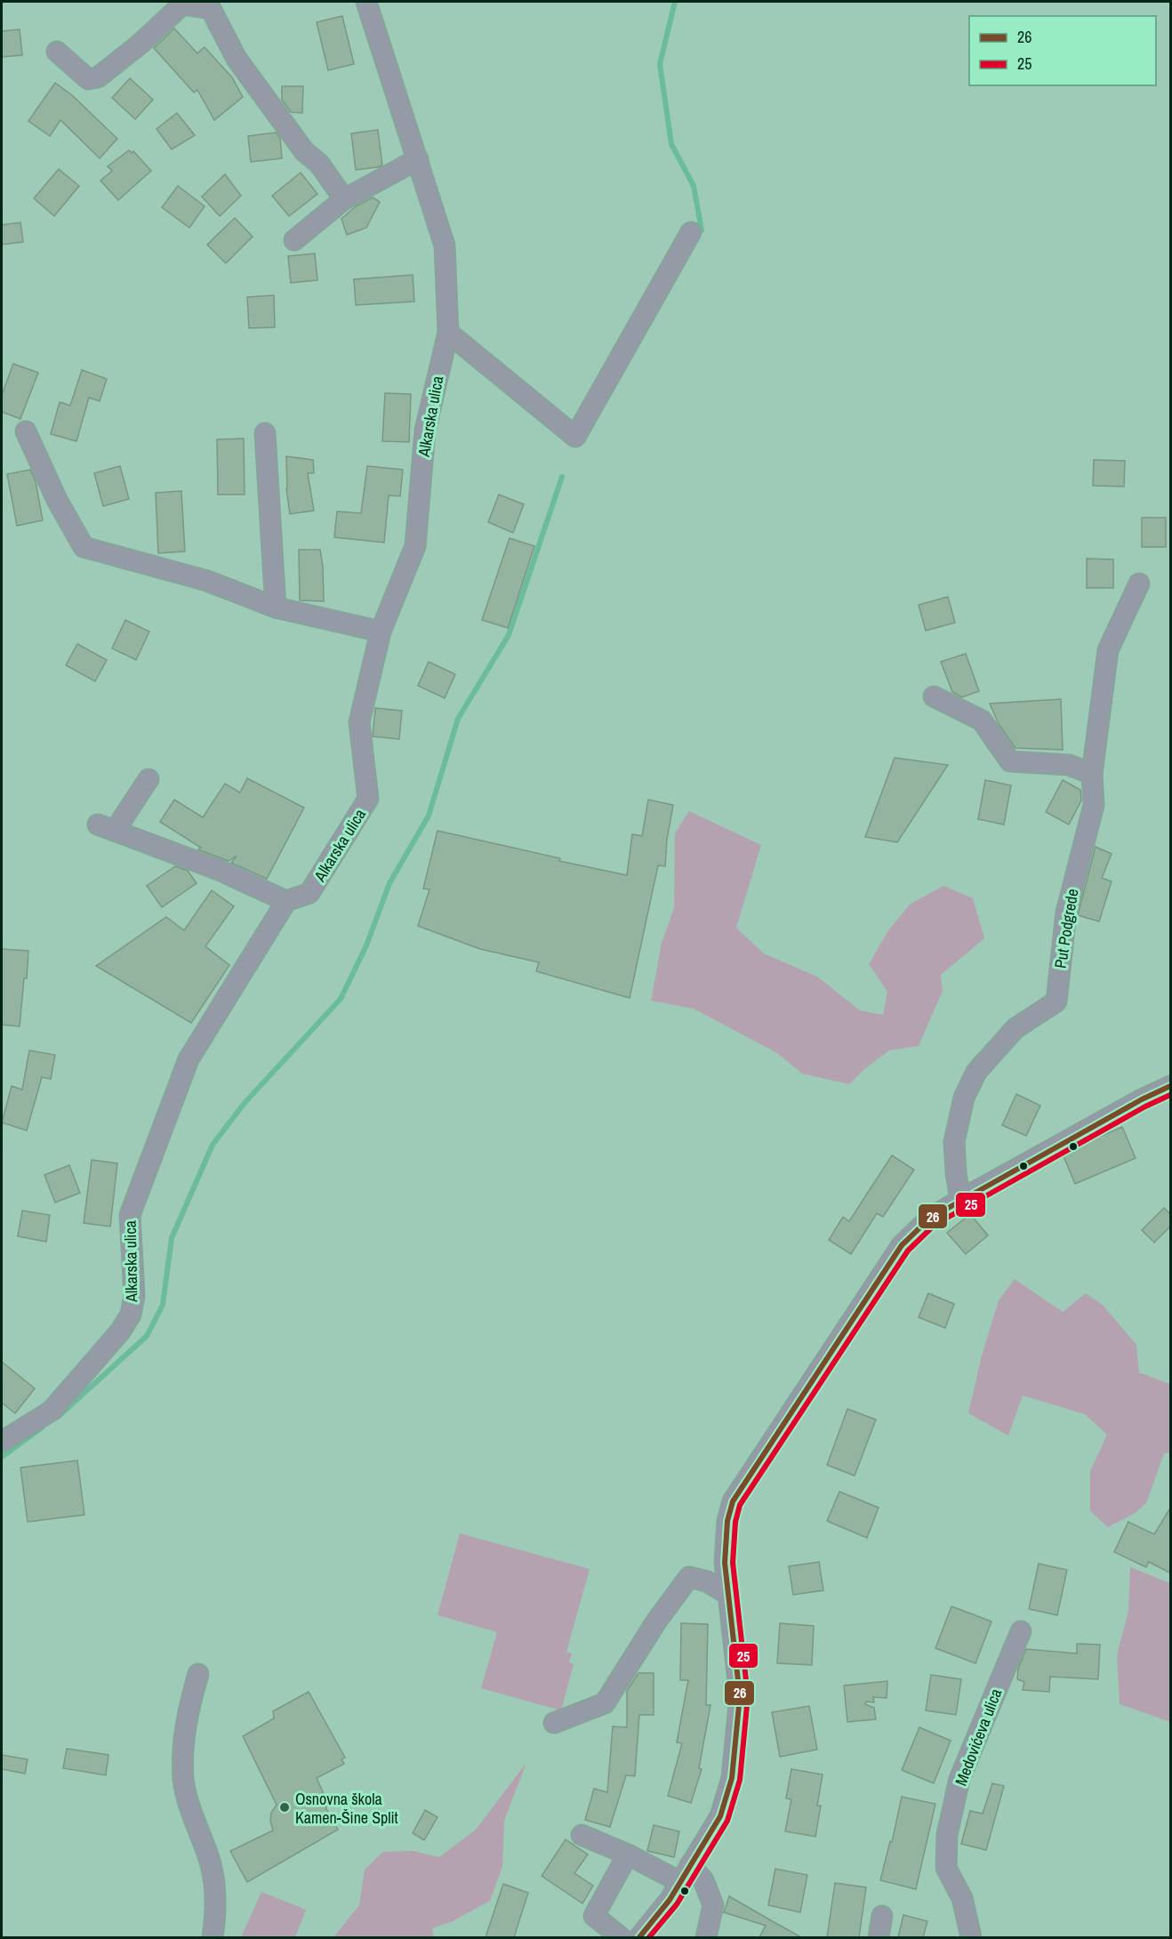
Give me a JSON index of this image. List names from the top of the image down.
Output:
{
  "streets": {
    "street": ["Alkarska ulica", "Put Podgrede", "Medovićeva ulica"]
  },
  "places": ["Osnovna škola Kamen-Šine Split"],
  "lines": ["transit line 26", "transit line 25"],
  "legend": ["26", "25"]
}
